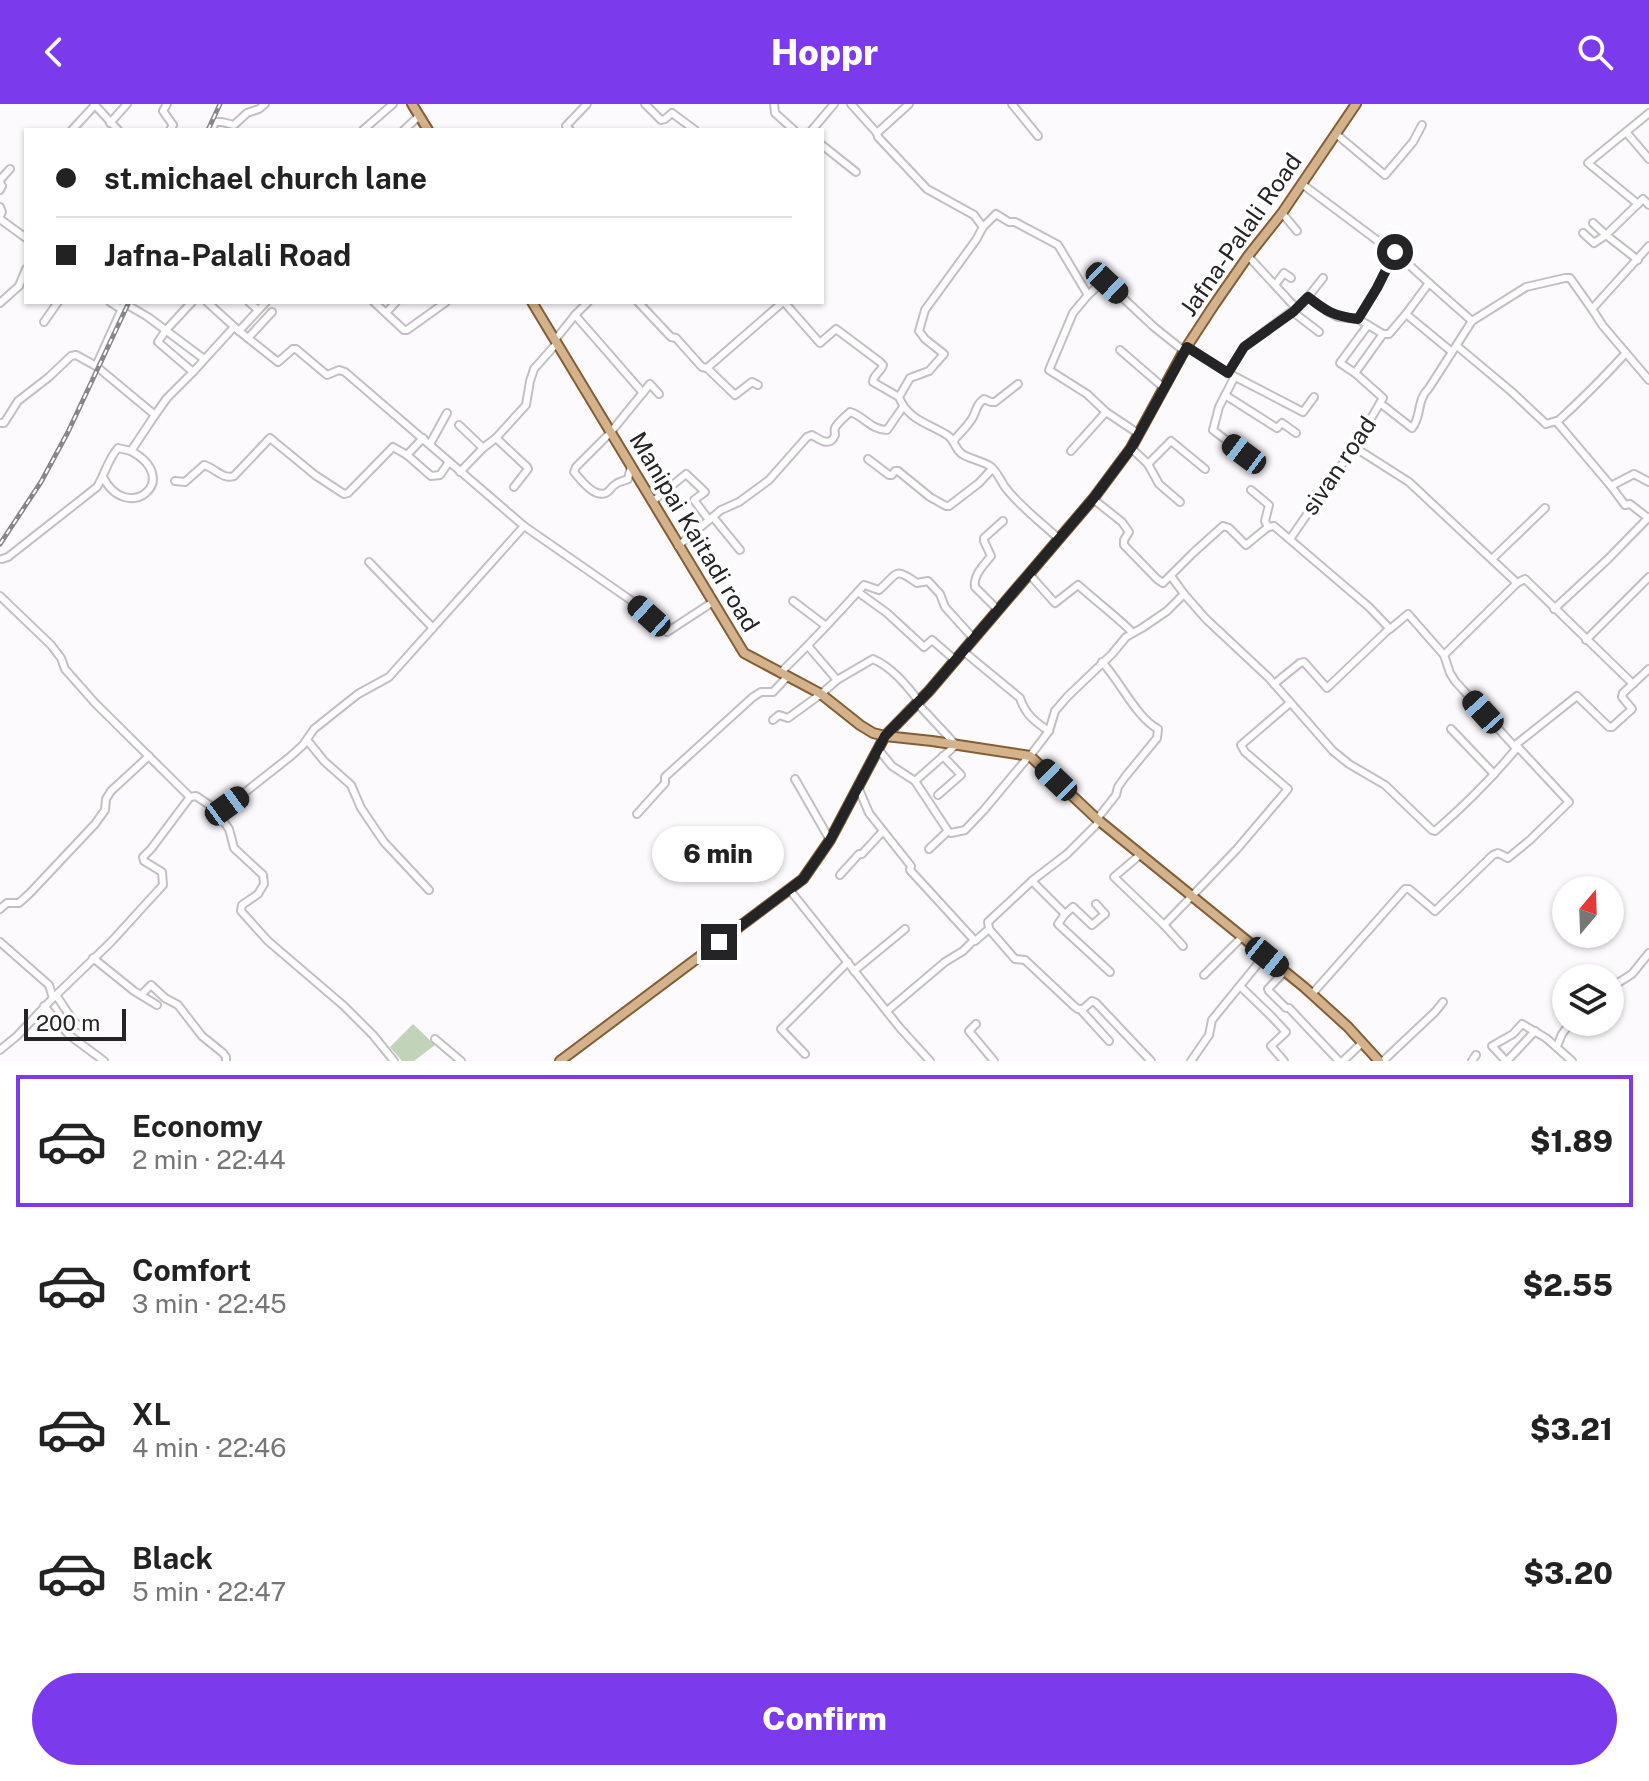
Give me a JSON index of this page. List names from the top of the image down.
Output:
{
  "streets": {
    "main road": ["Jafna-Palali Road", "Manipai Kaitadi road"],
    "street": ["sivan road"]
  },
  "crossings": [
    ["Jafna-Palali Road", "Manipai Kaitadi road"]
  ],
  "scale_bar": "200 m",
  "north": "top",
  "page": {
    "header": "Hoppr",
    "banner": ["st.michael church lane", "Jafna-Palali Road"],
    "bubble": "6 min",
    "scale": "200 m",
    "list": [
      {
        "name": "Economy",
        "note": "2 min · 22:44",
        "value": "$1.89"
      },
      {
        "name": "Comfort",
        "note": "3 min · 22:45",
        "value": "$2.55"
      },
      {
        "name": "XL",
        "note": "4 min · 22:46",
        "value": "$3.21"
      },
      {
        "name": "Black",
        "note": "5 min · 22:47",
        "value": "$3.20"
      }
    ],
    "buttons": "Confirm"
  }
}
